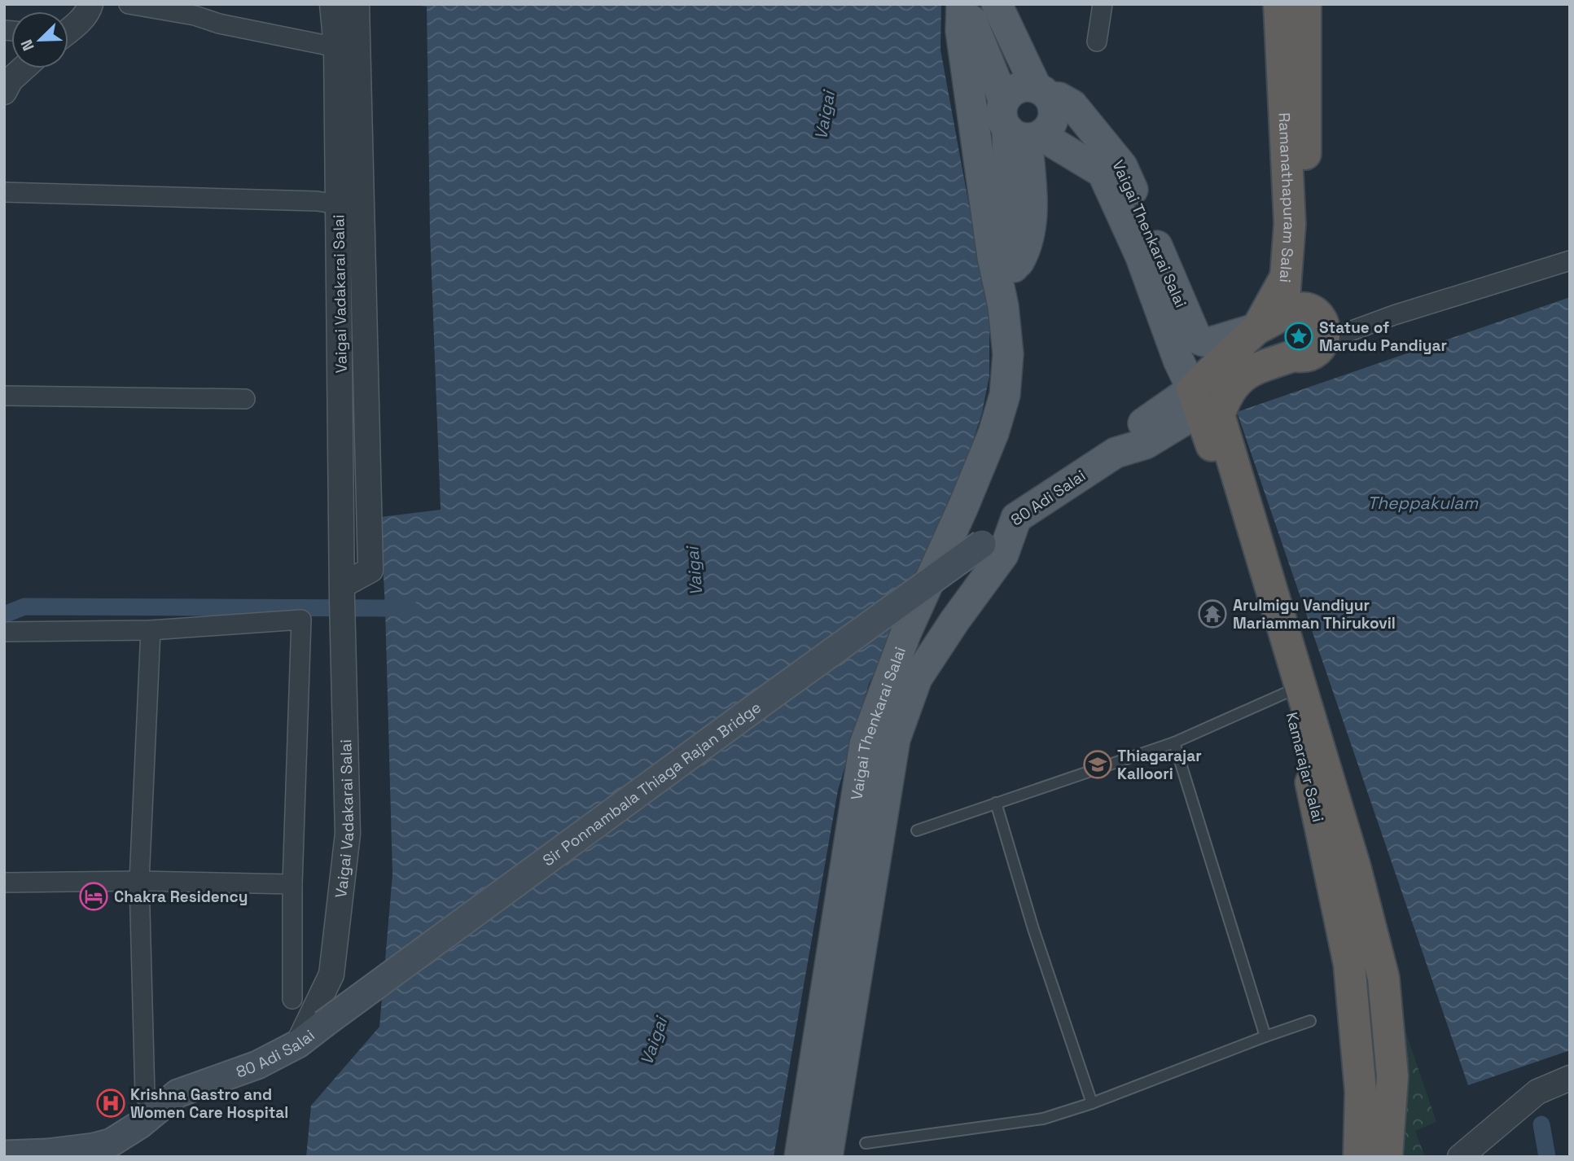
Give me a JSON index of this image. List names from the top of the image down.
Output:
{
  "streets": {
    "highway": ["Ramanathapuram Salai", "Kamarajar Salai"],
    "main road": ["Vaigai Thenkarai Salai", "80 Adi Salai", "Sir Ponnambala Thiaga Rajan Bridge"],
    "street": ["Vaigai Vadakarai Salai"]
  },
  "crossings": [
    ["Ramanathapuram Salai", "Vaigai Thenkarai Salai"],
    ["Vaigai Thenkarai Salai", "80 Adi Salai"],
    ["Vaigai Thenkarai Salai", "Kamarajar Salai"],
    ["Vaigai Vadakarai Salai", "80 Adi Salai"],
    ["80 Adi Salai", "Kamarajar Salai"],
    ["80 Adi Salai", "Sir Ponnambala Thiaga Rajan Bridge"]
  ],
  "water": ["Vaigai", "Theppakulam"],
  "places": {
    "place": ["Statue of Marudu Pandiyar"],
    "temple": ["Arulmigu Vandiyur Mariamman Thirukovil"],
    "school or university": ["Thiagarajar Kalloori"],
    "hotel": ["Chakra Residency"],
    "hospital": ["Krishna Gastro and Women Care Hospital"]
  },
  "north": "bottom left"
}
